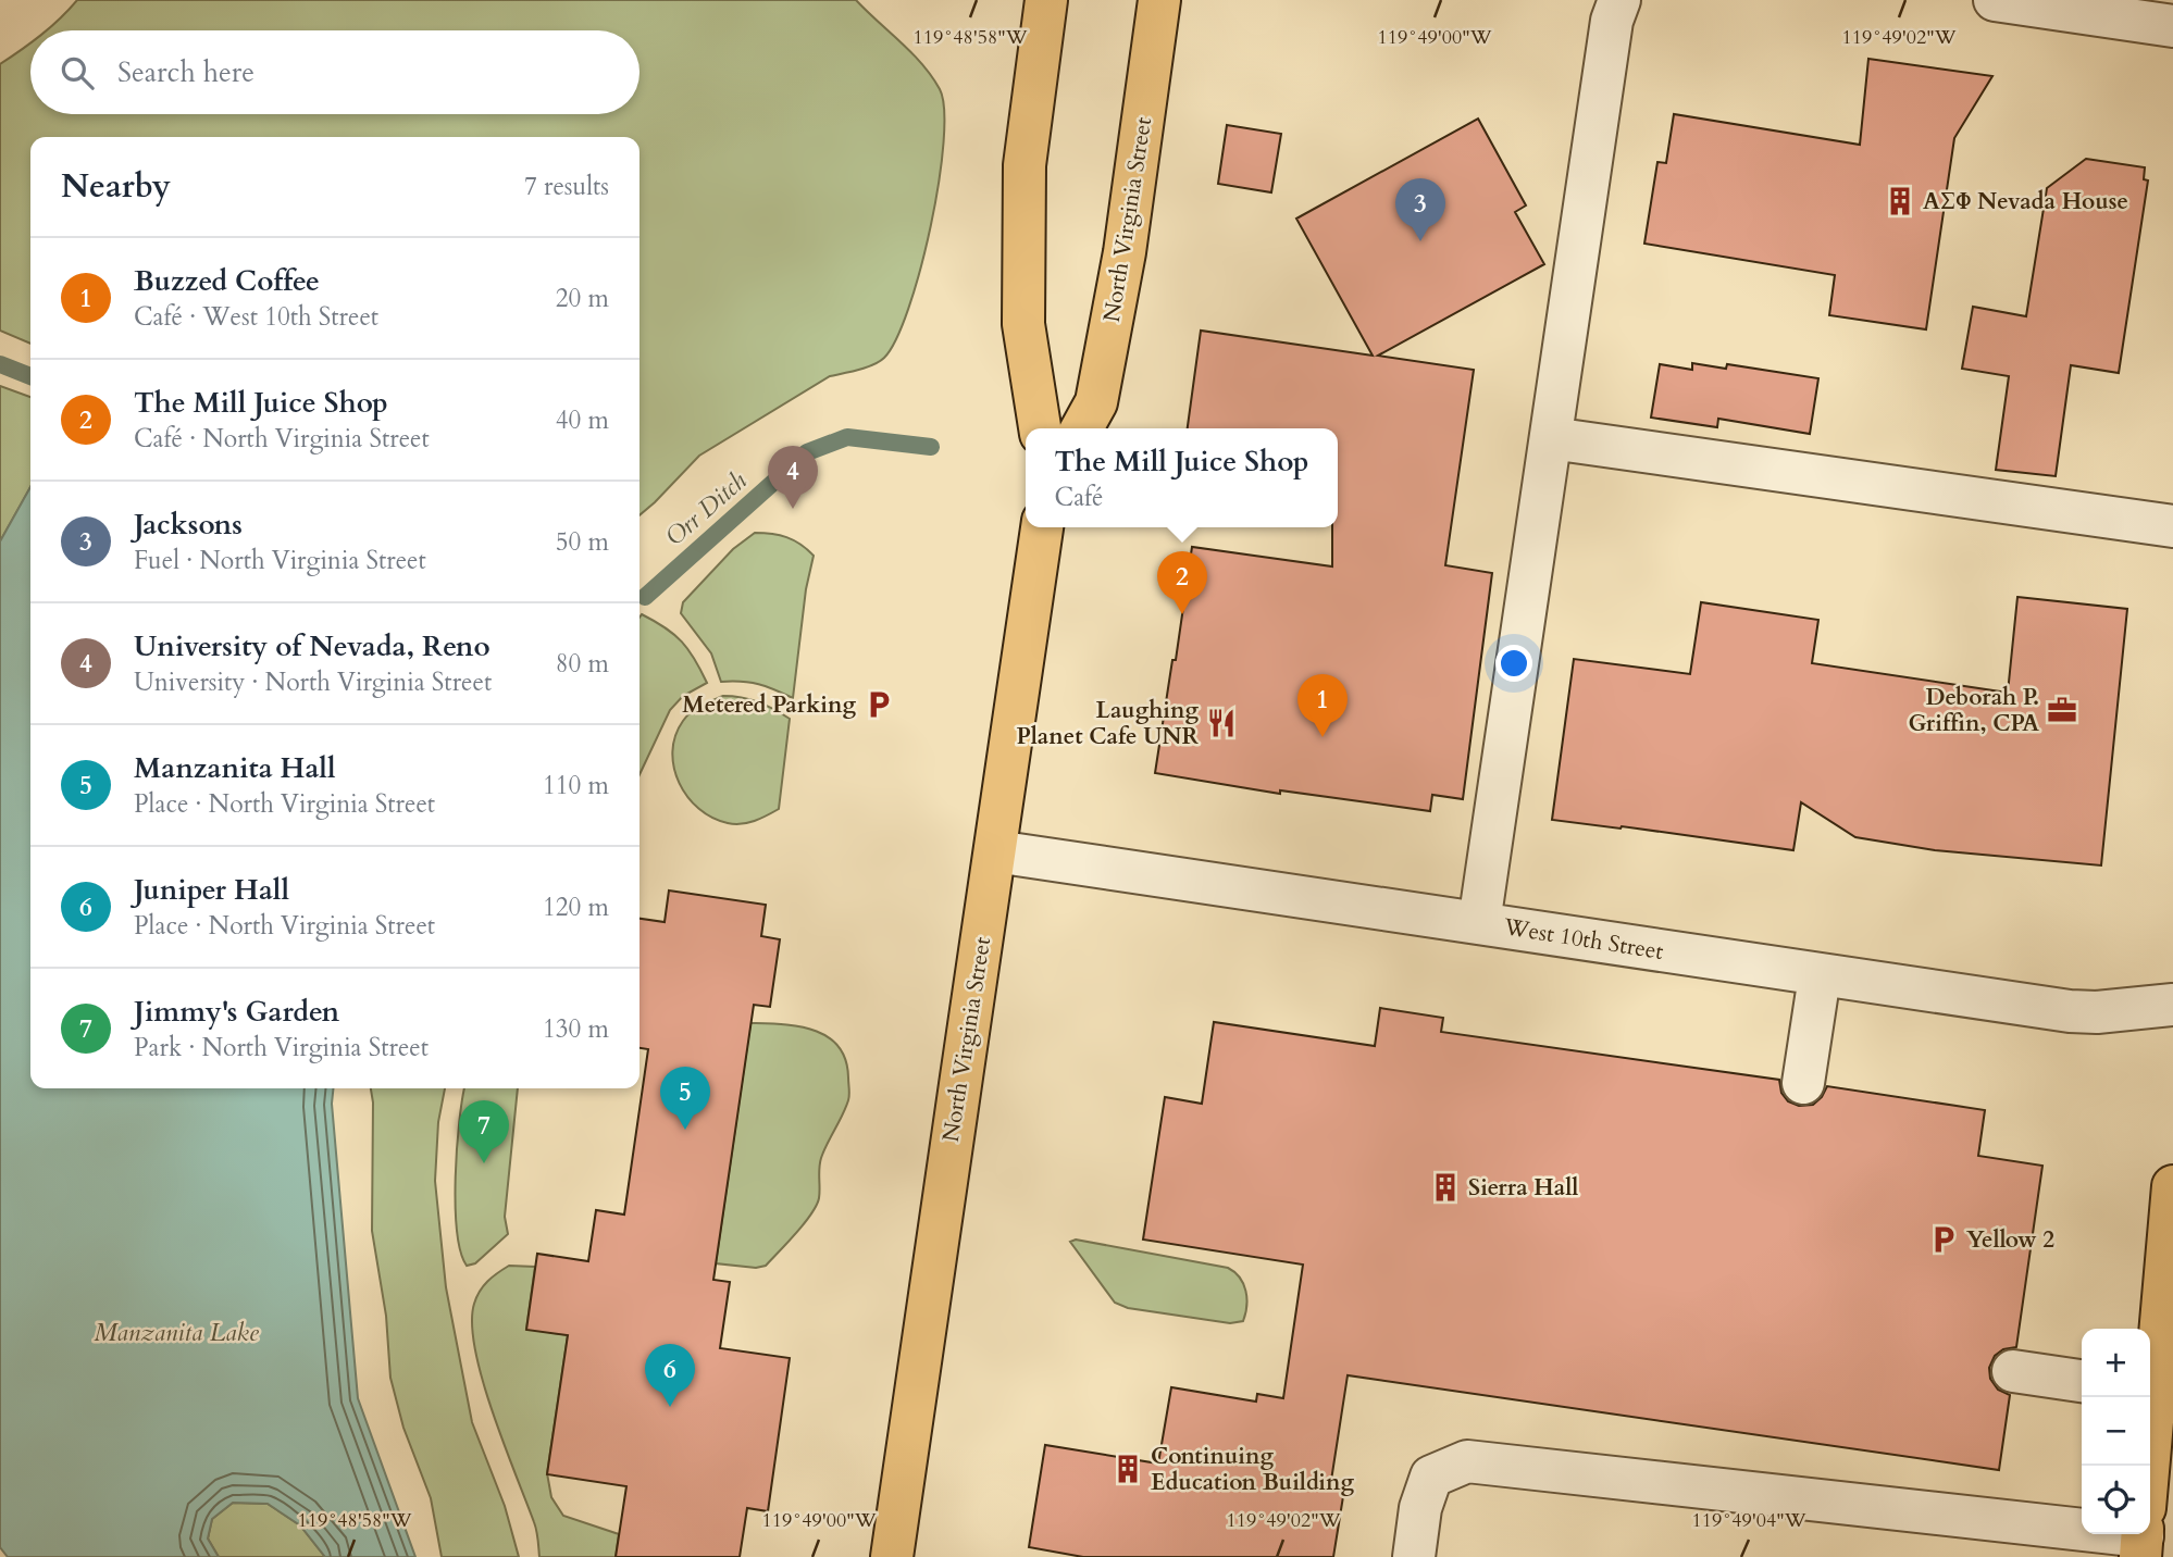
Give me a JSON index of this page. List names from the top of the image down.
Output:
{
  "streets": {
    "main road": ["North Virginia Street"],
    "street": ["West 10th Street"]
  },
  "crossings": [
    ["North Virginia Street", "West 10th Street"]
  ],
  "water": ["Orr Ditch", "Manzanita Lake"],
  "places": {
    "building": ["ΑΣΦ Nevada House", "Sierra Hall", "Continuing Education Building"],
    "parking": ["Metered Parking", "Yellow 2"],
    "office": ["Deborah P. Griffin, CPA"],
    "restaurant": ["Laughing Planet Cafe UNR"]
  },
  "page": {
    "search": "Search here",
    "heading": ["Nearby", "7 results"],
    "pins": [
      "3",
      "4",
      "2",
      "1",
      "5",
      "7",
      "6"
    ],
    "list": [
      {
        "mark": "1",
        "name": "Buzzed Coffee",
        "note": "Café · West 10th Street",
        "value": "20 m"
      },
      {
        "mark": "2",
        "name": "The Mill Juice Shop",
        "note": "Café · North Virginia Street",
        "value": "40 m"
      },
      {
        "mark": "3",
        "name": "Jacksons",
        "note": "Fuel · North Virginia Street",
        "value": "50 m"
      },
      {
        "mark": "4",
        "name": "University of Nevada, Reno",
        "note": "University · North Virginia Street",
        "value": "80 m"
      },
      {
        "mark": "5",
        "name": "Manzanita Hall",
        "note": "Place · North Virginia Street",
        "value": "110 m"
      },
      {
        "mark": "6",
        "name": "Juniper Hall",
        "note": "Place · North Virginia Street",
        "value": "120 m"
      },
      {
        "mark": "7",
        "name": "Jimmy's Garden",
        "note": "Park · North Virginia Street",
        "value": "130 m"
      }
    ],
    "popup": ["The Mill Juice Shop", "Café"],
    "map_buttons": ["+", "−"]
  },
  "coordinates": [
    "119°48'58\"W",
    "119°49'00\"W",
    "119°49'02\"W",
    "119°49'04\"W"
  ]
}
